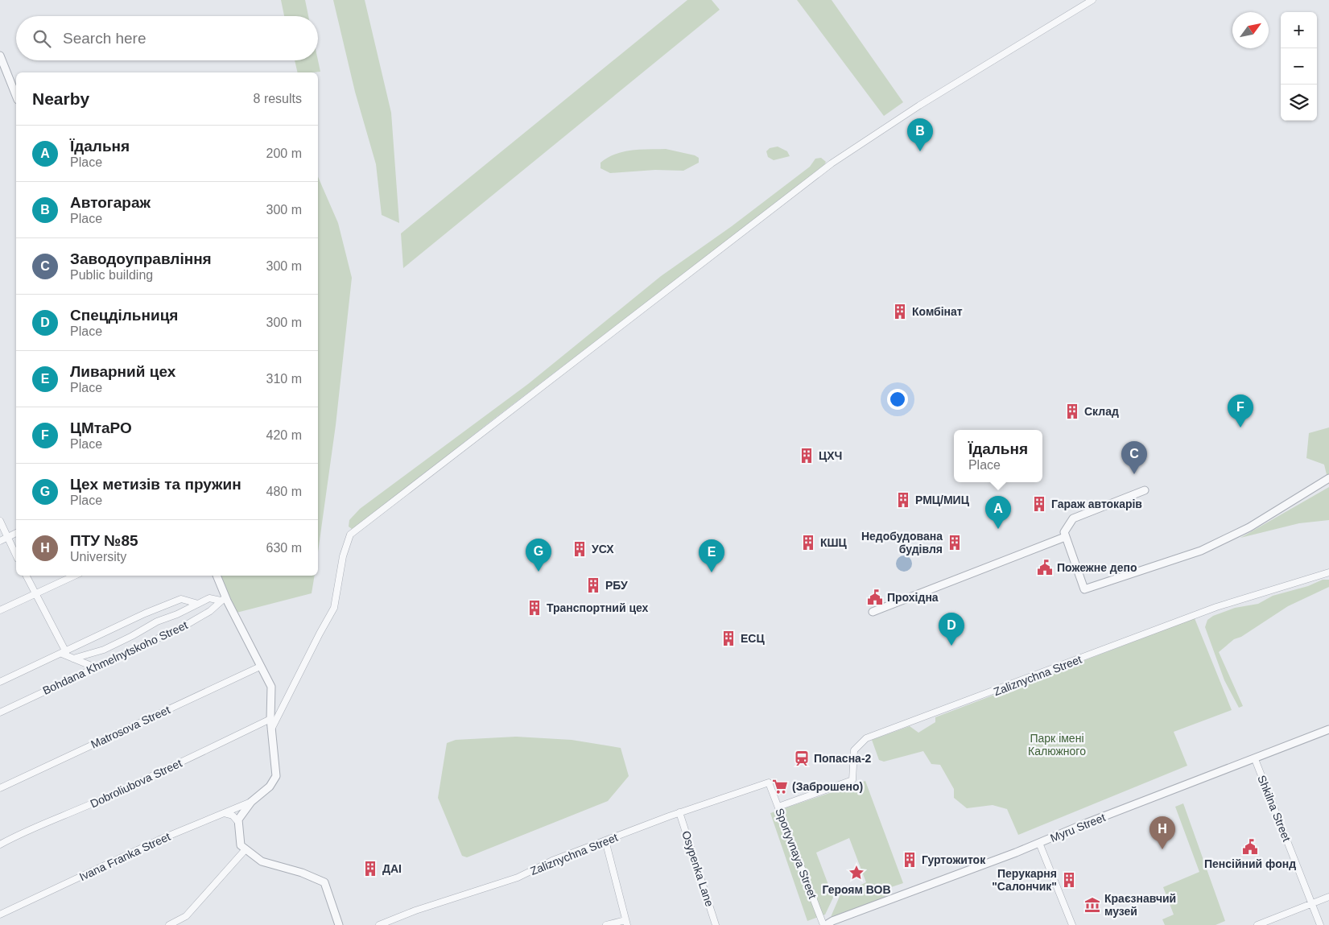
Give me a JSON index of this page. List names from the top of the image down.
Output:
{
  "streets": {
    "street": [
      "Bohdana Khmelnytskoho Street",
      "Zaliznychna Street",
      "Matrosova Street",
      "Dobroliubova Street",
      "Shkilna Street",
      "Myru Street",
      "Sportyvnaya Street",
      "Ivana Franka Street",
      "Osypenka Lane"
    ]
  },
  "crossings": [
    ["Zaliznychna Street", "Sportyvnaya Street"],
    ["Zaliznychna Street", "Osypenka Lane"],
    ["Shkilna Street", "Myru Street"],
    ["Myru Street", "Sportyvnaya Street"]
  ],
  "parks": ["Парк імені Калюжного"],
  "places": {
    "building": [
      "Комбінат",
      "Склад",
      "ЦХЧ",
      "РМЦ/МИЦ",
      "Гараж автокарів",
      "КШЦ",
      "Недобудована будівля",
      "УСХ",
      "РБУ",
      "Транспортний цех",
      "ЕСЦ",
      "Гуртожиток",
      "ДАІ",
      "Перукарня \"Салончик\""
    ],
    "public building": ["Пожежне депо", "Прохідна", "Пенсійний фонд"],
    "station": ["Попасна-2"],
    "supermarket": ["(Заброшено)"],
    "place": ["Героям ВОВ"],
    "museum": ["Краєзнавчий музей"]
  },
  "north": "top right",
  "page": {
    "map_buttons": ["+", "−"],
    "search": "Search here",
    "heading": ["Nearby", "8 results"],
    "pins": [
      "B",
      "F",
      "C",
      "A",
      "G",
      "E",
      "D",
      "H"
    ],
    "list": [
      {
        "mark": "A",
        "name": "Їдальня",
        "note": "Place",
        "value": "200 m"
      },
      {
        "mark": "B",
        "name": "Автогараж",
        "note": "Place",
        "value": "300 m"
      },
      {
        "mark": "C",
        "name": "Заводоуправління",
        "note": "Public building",
        "value": "300 m"
      },
      {
        "mark": "D",
        "name": "Спецдільниця",
        "note": "Place",
        "value": "300 m"
      },
      {
        "mark": "E",
        "name": "Ливарний цех",
        "note": "Place",
        "value": "310 m"
      },
      {
        "mark": "F",
        "name": "ЦМтаРО",
        "note": "Place",
        "value": "420 m"
      },
      {
        "mark": "G",
        "name": "Цех метизів та пружин",
        "note": "Place",
        "value": "480 m"
      },
      {
        "mark": "H",
        "name": "ПТУ №85",
        "note": "University",
        "value": "630 m"
      }
    ],
    "popup": ["Їдальня", "Place"]
  }
}
